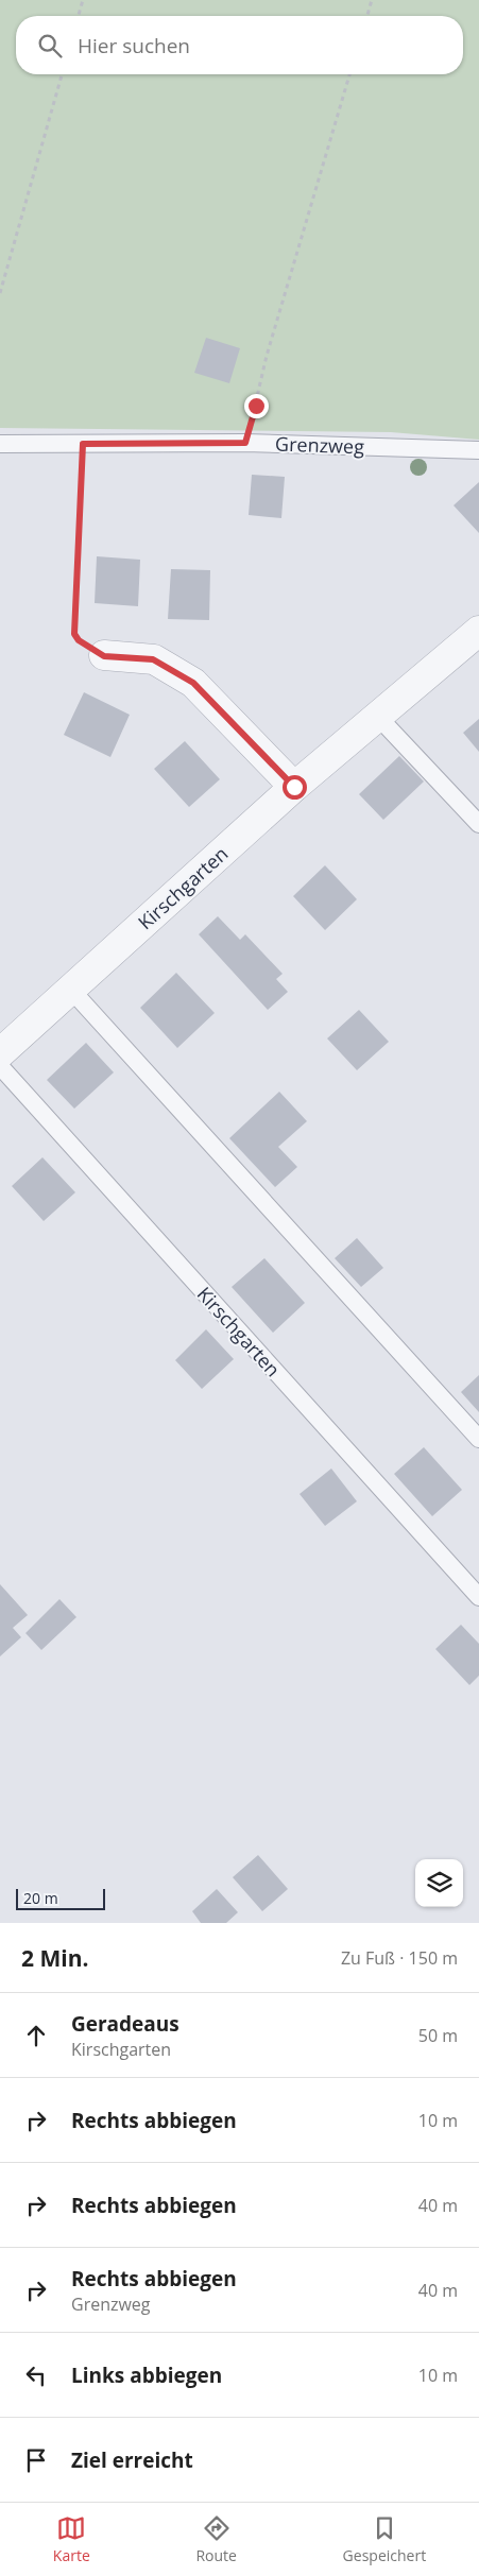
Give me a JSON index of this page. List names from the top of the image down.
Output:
{
  "streets": {
    "street": ["Kirschgarten"],
    "lane": ["Grenzweg"]
  },
  "scale_bar": "20 m",
  "page": {
    "search": "Hier suchen",
    "scale": "20 m",
    "heading": ["2 Min.", "Zu Fuß · 150 m"],
    "list": [
      ["Geradeaus", "Kirschgarten", "50 m"],
      ["Rechts abbiegen", "10 m"],
      ["Rechts abbiegen", "40 m"],
      ["Rechts abbiegen", "Grenzweg", "40 m"],
      ["Links abbiegen", "10 m"],
      "Ziel erreicht"
    ],
    "nav": ["Karte", "Route", "Gespeichert"]
  }
}
